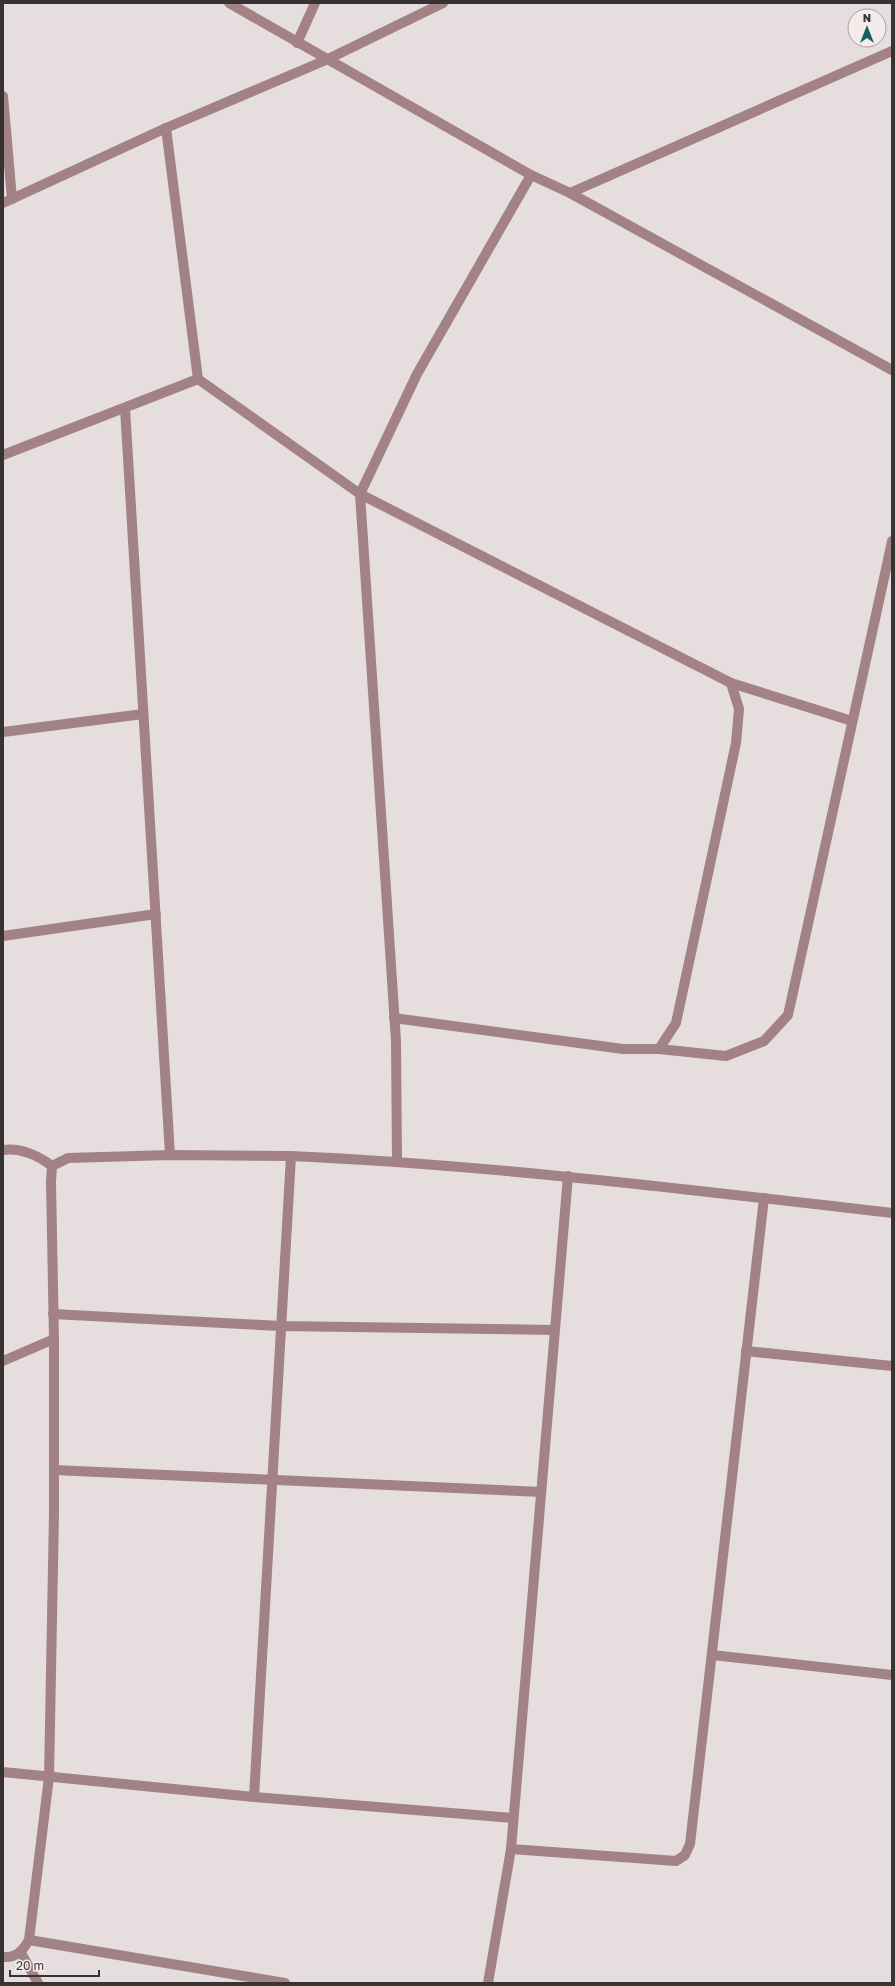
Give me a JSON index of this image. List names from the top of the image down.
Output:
{
  "scale_bar": "20 m",
  "north": "top"
}
